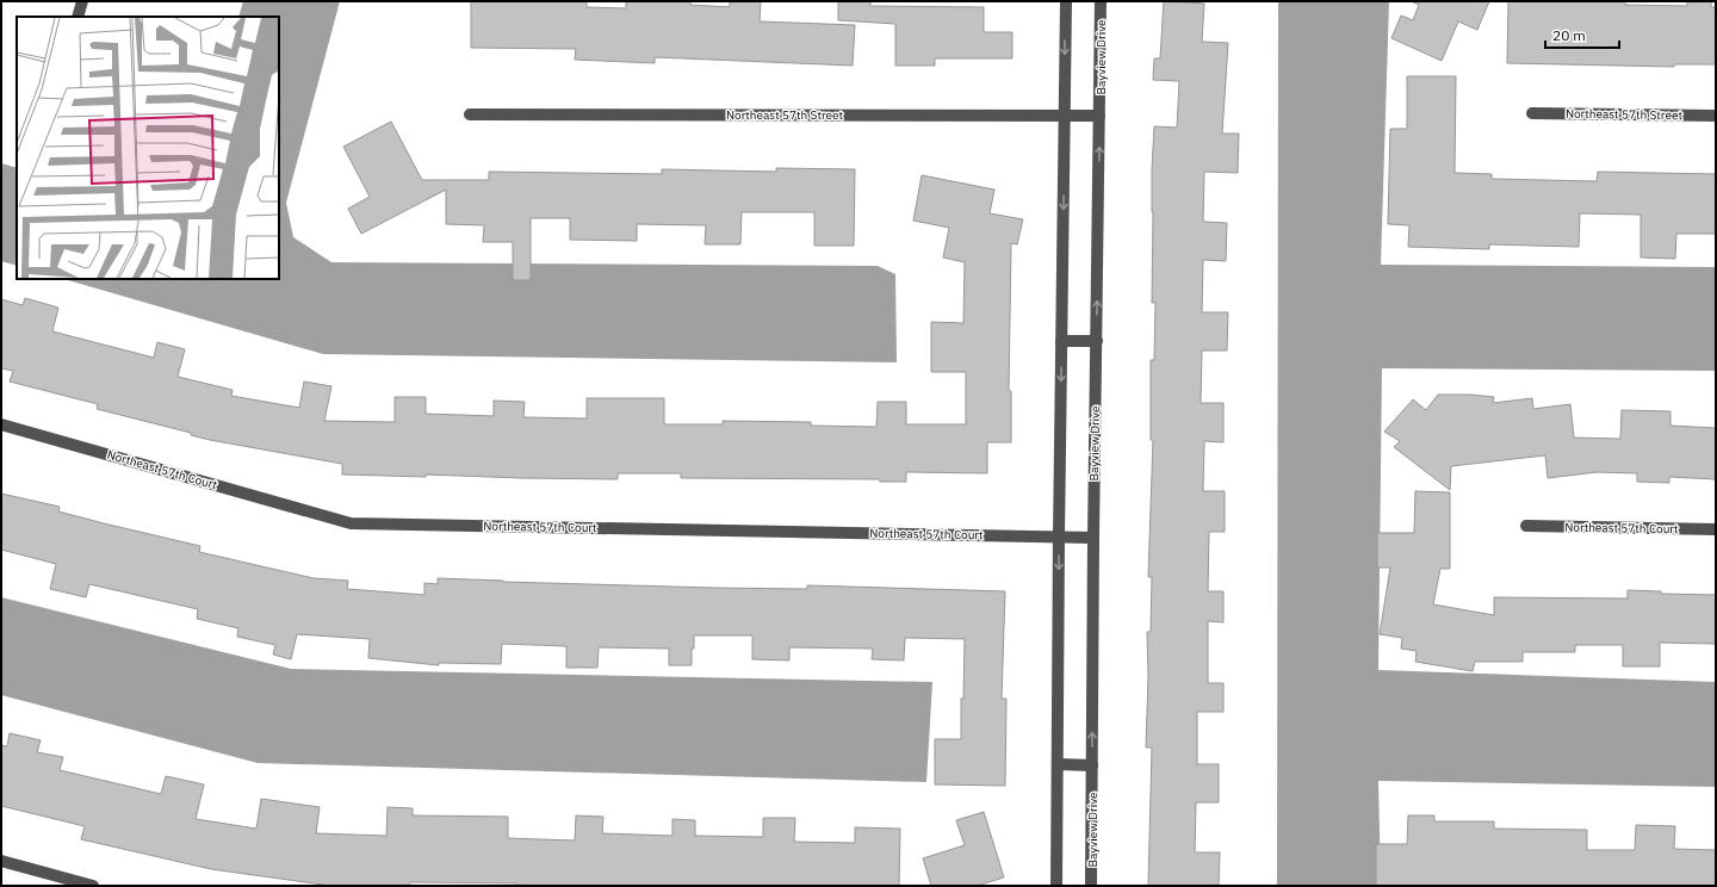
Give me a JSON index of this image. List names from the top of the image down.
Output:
{
  "streets": {
    "street": ["Bayview Drive", "Northeast 57th Street", "Northeast 57th Court"]
  },
  "crossings": [
    ["Bayview Drive", "Northeast 57th Street"],
    ["Bayview Drive", "Northeast 57th Court"]
  ],
  "scale_bar": "20 m"
}
